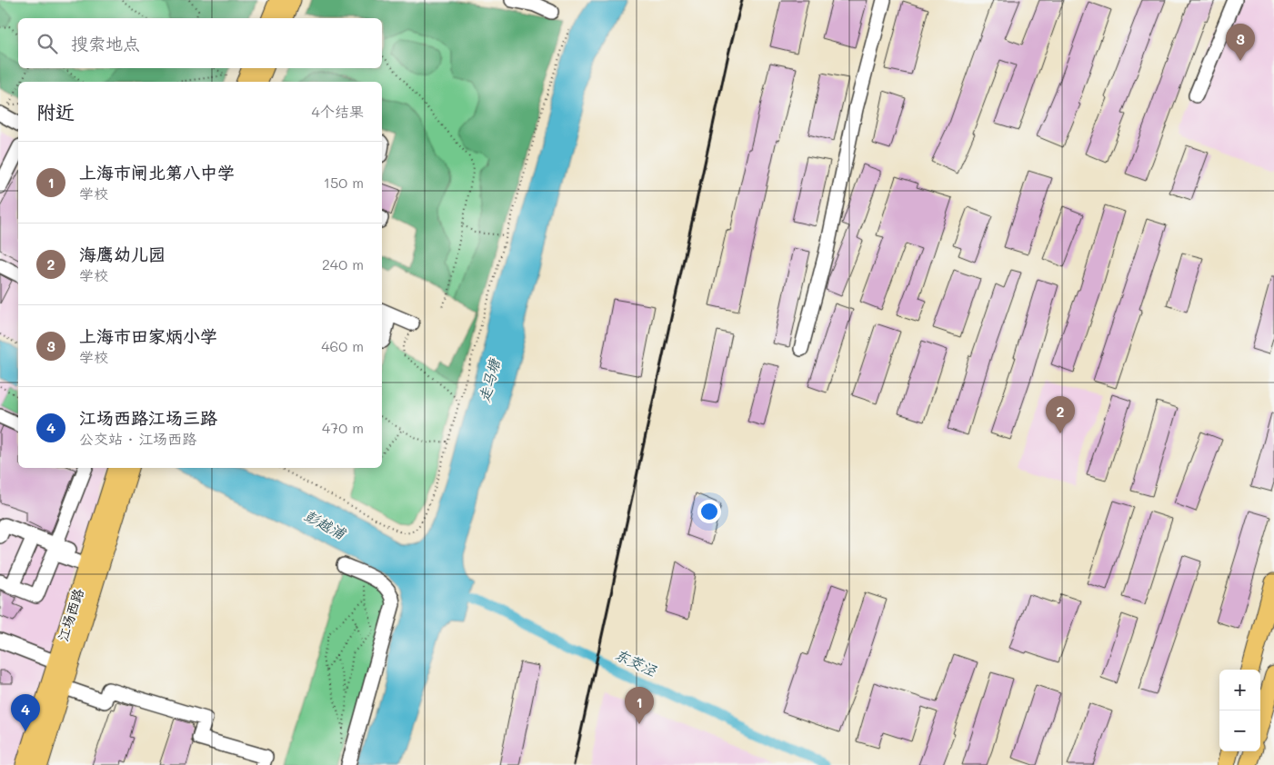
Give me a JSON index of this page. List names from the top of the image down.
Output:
{
  "streets": {
    "main road": ["江场西路"]
  },
  "water": ["走马塘", "彭越浦", "东茭泾"],
  "page": {
    "search": "搜索地点",
    "pins": [
      "3",
      "2",
      "1",
      "4"
    ],
    "heading": ["附近", "4个结果"],
    "list": [
      {
        "mark": "1",
        "name": "上海市闸北第八中学",
        "note": "学校",
        "value": "150 m"
      },
      {
        "mark": "2",
        "name": "海鹰幼儿园",
        "note": "学校",
        "value": "240 m"
      },
      {
        "mark": "3",
        "name": "上海市田家炳小学",
        "note": "学校",
        "value": "460 m"
      },
      {
        "mark": "4",
        "name": "江场西路江场三路",
        "note": "公交站 · 江场西路",
        "value": "470 m"
      }
    ],
    "map_buttons": ["+", "−"]
  }
}
